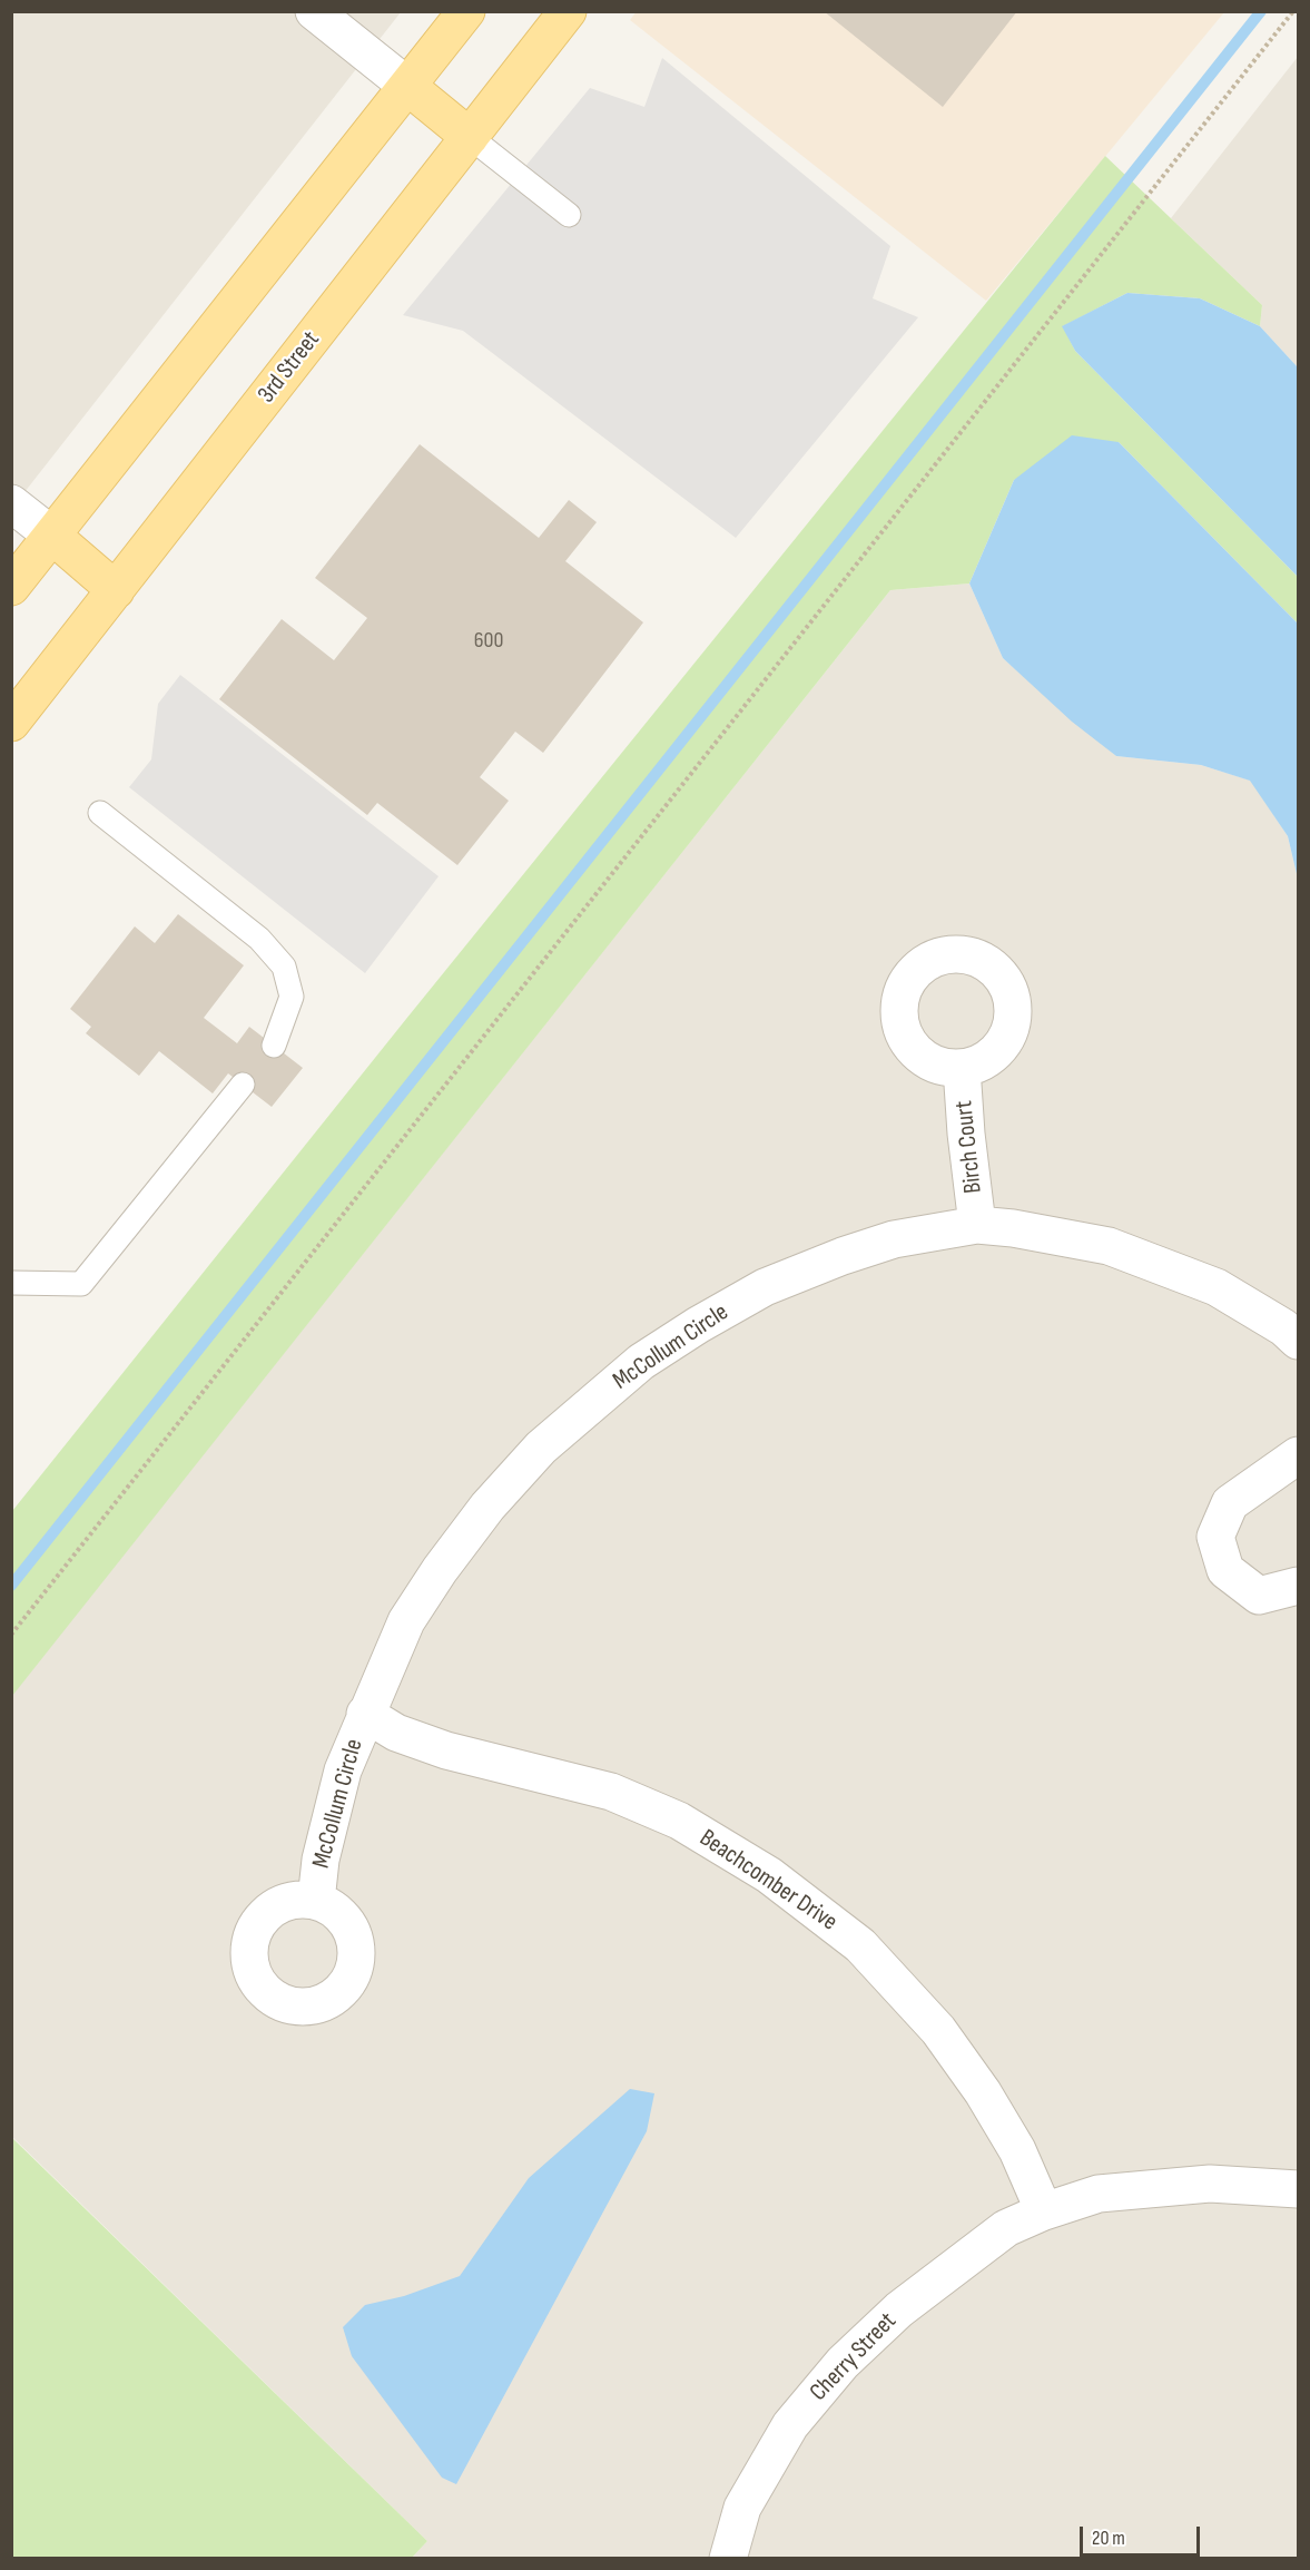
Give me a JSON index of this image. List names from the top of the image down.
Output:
{
  "streets": {
    "main road": ["3rd Street"],
    "street": [
      "Birch Court",
      "McCollum Circle",
      "Beachcomber Drive",
      "Cherry Street"
    ]
  },
  "crossings": [
    ["Birch Court", "McCollum Circle"],
    ["McCollum Circle", "Beachcomber Drive"],
    ["Beachcomber Drive", "Cherry Street"]
  ],
  "house_numbers": ["600"],
  "scale_bar": "20 m"
}
